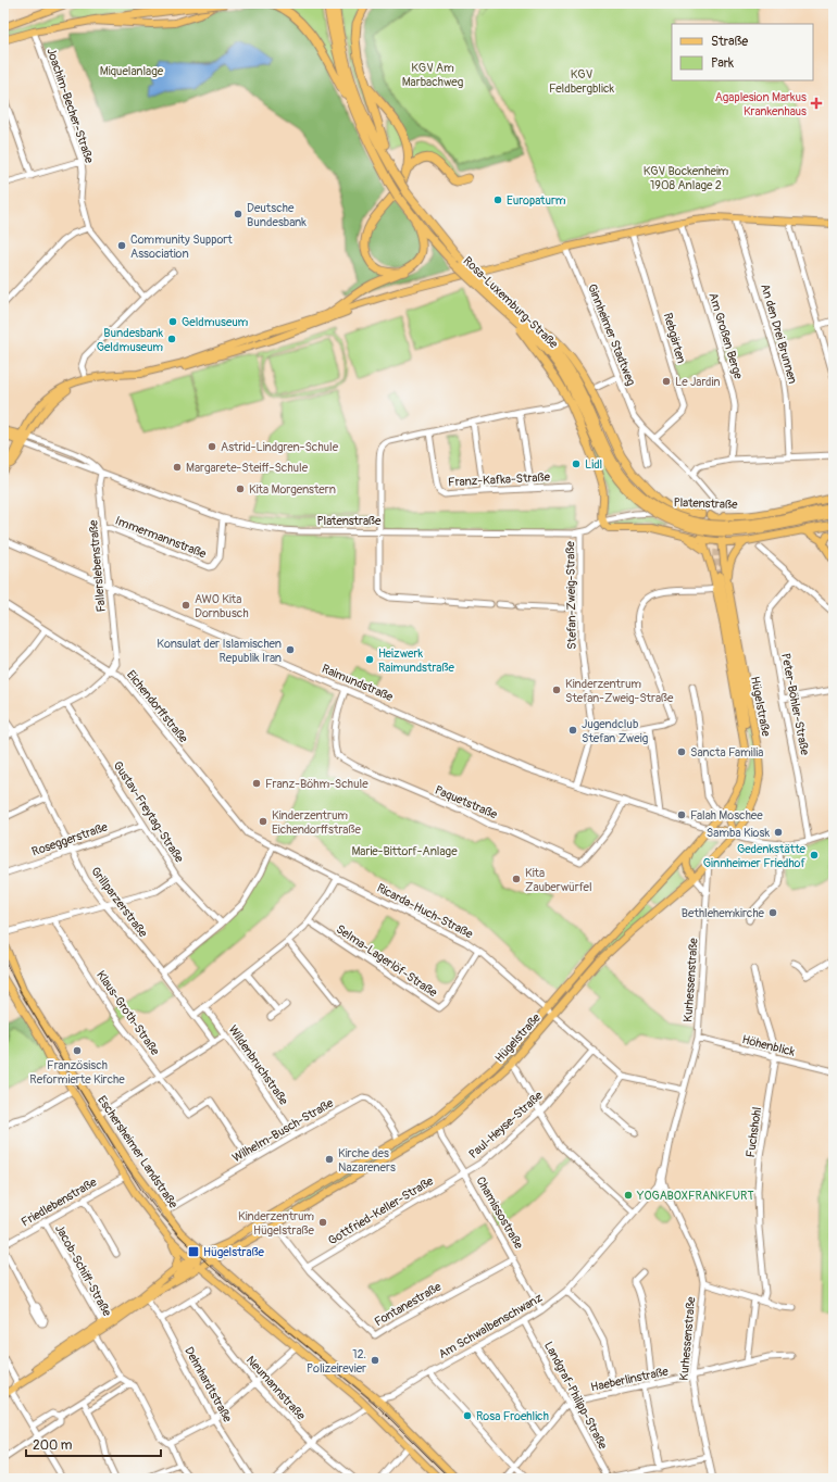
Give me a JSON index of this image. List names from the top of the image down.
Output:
{
  "streets": {
    "highway": ["Rosa-Luxemburg-Straße"],
    "main road": ["Platenstraße", "Hügelstraße", "Eschersheimer Landstraße"],
    "street": [
      "Joachim-Becher-Straße",
      "An den Drei Brunnen",
      "Ginnheimer Stadtweg",
      "Am Großen Berge",
      "Rebgärten",
      "Franz-Kafka-Straße",
      "Immermannstraße",
      "Fallerslebenstraße",
      "Stefan-Zweig-Straße",
      "Raimundstraße",
      "Peter-Böhler-Straße",
      "Eichendorffstraße",
      "Paquetstraße",
      "Gustav-Freytag-Straße",
      "Roseggerstraße",
      "Grillparzerstraße",
      "Ricarda-Huch-Straße",
      "Selma-Lagerlöf-Straße",
      "Kurhessenstraße",
      "Klaus-Groth-Straße",
      "Höhenblick",
      "Wildenbruchstraße",
      "Paul-Heyse-Straße",
      "Wilhelm-Busch-Straße",
      "Fuchshohl",
      "Friedlebenstraße",
      "Gottfried-Keller-Straße",
      "Chamissostraße",
      "Jacob-Schiff-Straße",
      "Fontanestraße",
      "Am Schwalbenschwanz",
      "Haeberlinstraße",
      "Dehnhardtstraße",
      "Neumannstraße",
      "Landgraf-Philipp-Straße"
    ]
  },
  "crossings": [
    ["Ginnheimer Stadtweg", "Rebgärten"],
    ["Platenstraße", "Immermannstraße"],
    ["Platenstraße", "Fallerslebenstraße"],
    ["Platenstraße", "Stefan-Zweig-Straße"],
    ["Platenstraße", "Hügelstraße"],
    ["Immermannstraße", "Fallerslebenstraße"],
    ["Fallerslebenstraße", "Raimundstraße"],
    ["Fallerslebenstraße", "Eichendorffstraße"],
    ["Stefan-Zweig-Straße", "Raimundstraße"],
    ["Raimundstraße", "Hügelstraße"],
    ["Raimundstraße", "Paquetstraße"],
    ["Eichendorffstraße", "Ricarda-Huch-Straße"],
    ["Hügelstraße", "Ricarda-Huch-Straße"],
    ["Hügelstraße", "Kurhessenstraße"],
    ["Hügelstraße", "Wilhelm-Busch-Straße"],
    ["Hügelstraße", "Eschersheimer Landstraße"],
    ["Hügelstraße", "Chamissostraße"],
    ["Hügelstraße", "Jacob-Schiff-Straße"],
    ["Hügelstraße", "Fontanestraße"],
    ["Hügelstraße", "Dehnhardtstraße"],
    ["Gustav-Freytag-Straße", "Roseggerstraße"],
    ["Roseggerstraße", "Grillparzerstraße"],
    ["Ricarda-Huch-Straße", "Selma-Lagerlöf-Straße"],
    ["Ricarda-Huch-Straße", "Paul-Heyse-Straße"],
    ["Kurhessenstraße", "Höhenblick"],
    ["Kurhessenstraße", "Am Schwalbenschwanz"],
    ["Kurhessenstraße", "Haeberlinstraße"],
    ["Klaus-Groth-Straße", "Wilhelm-Busch-Straße"],
    ["Höhenblick", "Fuchshohl"],
    ["Wildenbruchstraße", "Wilhelm-Busch-Straße"],
    ["Paul-Heyse-Straße", "Gottfried-Keller-Straße"],
    ["Paul-Heyse-Straße", "Chamissostraße"],
    ["Wilhelm-Busch-Straße", "Eschersheimer Landstraße"],
    ["Eschersheimer Landstraße", "Friedlebenstraße"],
    ["Eschersheimer Landstraße", "Am Schwalbenschwanz"],
    ["Friedlebenstraße", "Jacob-Schiff-Straße"],
    ["Gottfried-Keller-Straße", "Chamissostraße"],
    ["Gottfried-Keller-Straße", "Fontanestraße"],
    ["Chamissostraße", "Fontanestraße"],
    ["Chamissostraße", "Am Schwalbenschwanz"],
    ["Am Schwalbenschwanz", "Landgraf-Philipp-Straße"],
    ["Haeberlinstraße", "Landgraf-Philipp-Straße"]
  ],
  "parks": [
    "KGV Am Marbachweg",
    "Miquelanlage",
    "KGV Feldbergblick",
    "KGV Bockenheim 1908 Anlage 2",
    "Marie-Bittorf-Anlage"
  ],
  "places": {
    "health": ["Agaplesion Markus Krankenhaus"],
    "other": [
      "Europaturm",
      "Deutsche Bundesbank",
      "Community Support Association",
      "Geldmuseum",
      "Bundesbank Geldmuseum",
      "Le Jardin",
      "Astrid-Lindgren-Schule",
      "Lidl",
      "Margarete-Steiff-Schule",
      "Kita Morgenstern",
      "AWO Kita Dornbusch",
      "Konsulat der Islamischen Republik Iran",
      "Heizwerk Raimundstraße",
      "Kinderzentrum Stefan-Zweig-Straße",
      "Jugendclub Stefan Zweig",
      "Sancta Familia",
      "Franz-Böhm-Schule",
      "Falah Moschee",
      "Kinderzentrum Eichendorffstraße",
      "Samba Kiosk",
      "Gedenkstätte Ginnheimer Friedhof",
      "Kita Zauberwürfel",
      "Bethlehemkirche",
      "Französisch Reformierte Kirche",
      "Kirche des Nazareners",
      "YOGABOXFRANKFURT",
      "Kinderzentrum Hügelstraße",
      "12. Polizeirevier",
      "Rosa Froehlich"
    ],
    "transit": ["Hügelstraße"]
  },
  "legend": ["Straße", "Park"],
  "scale_bar": "200 m"
}
